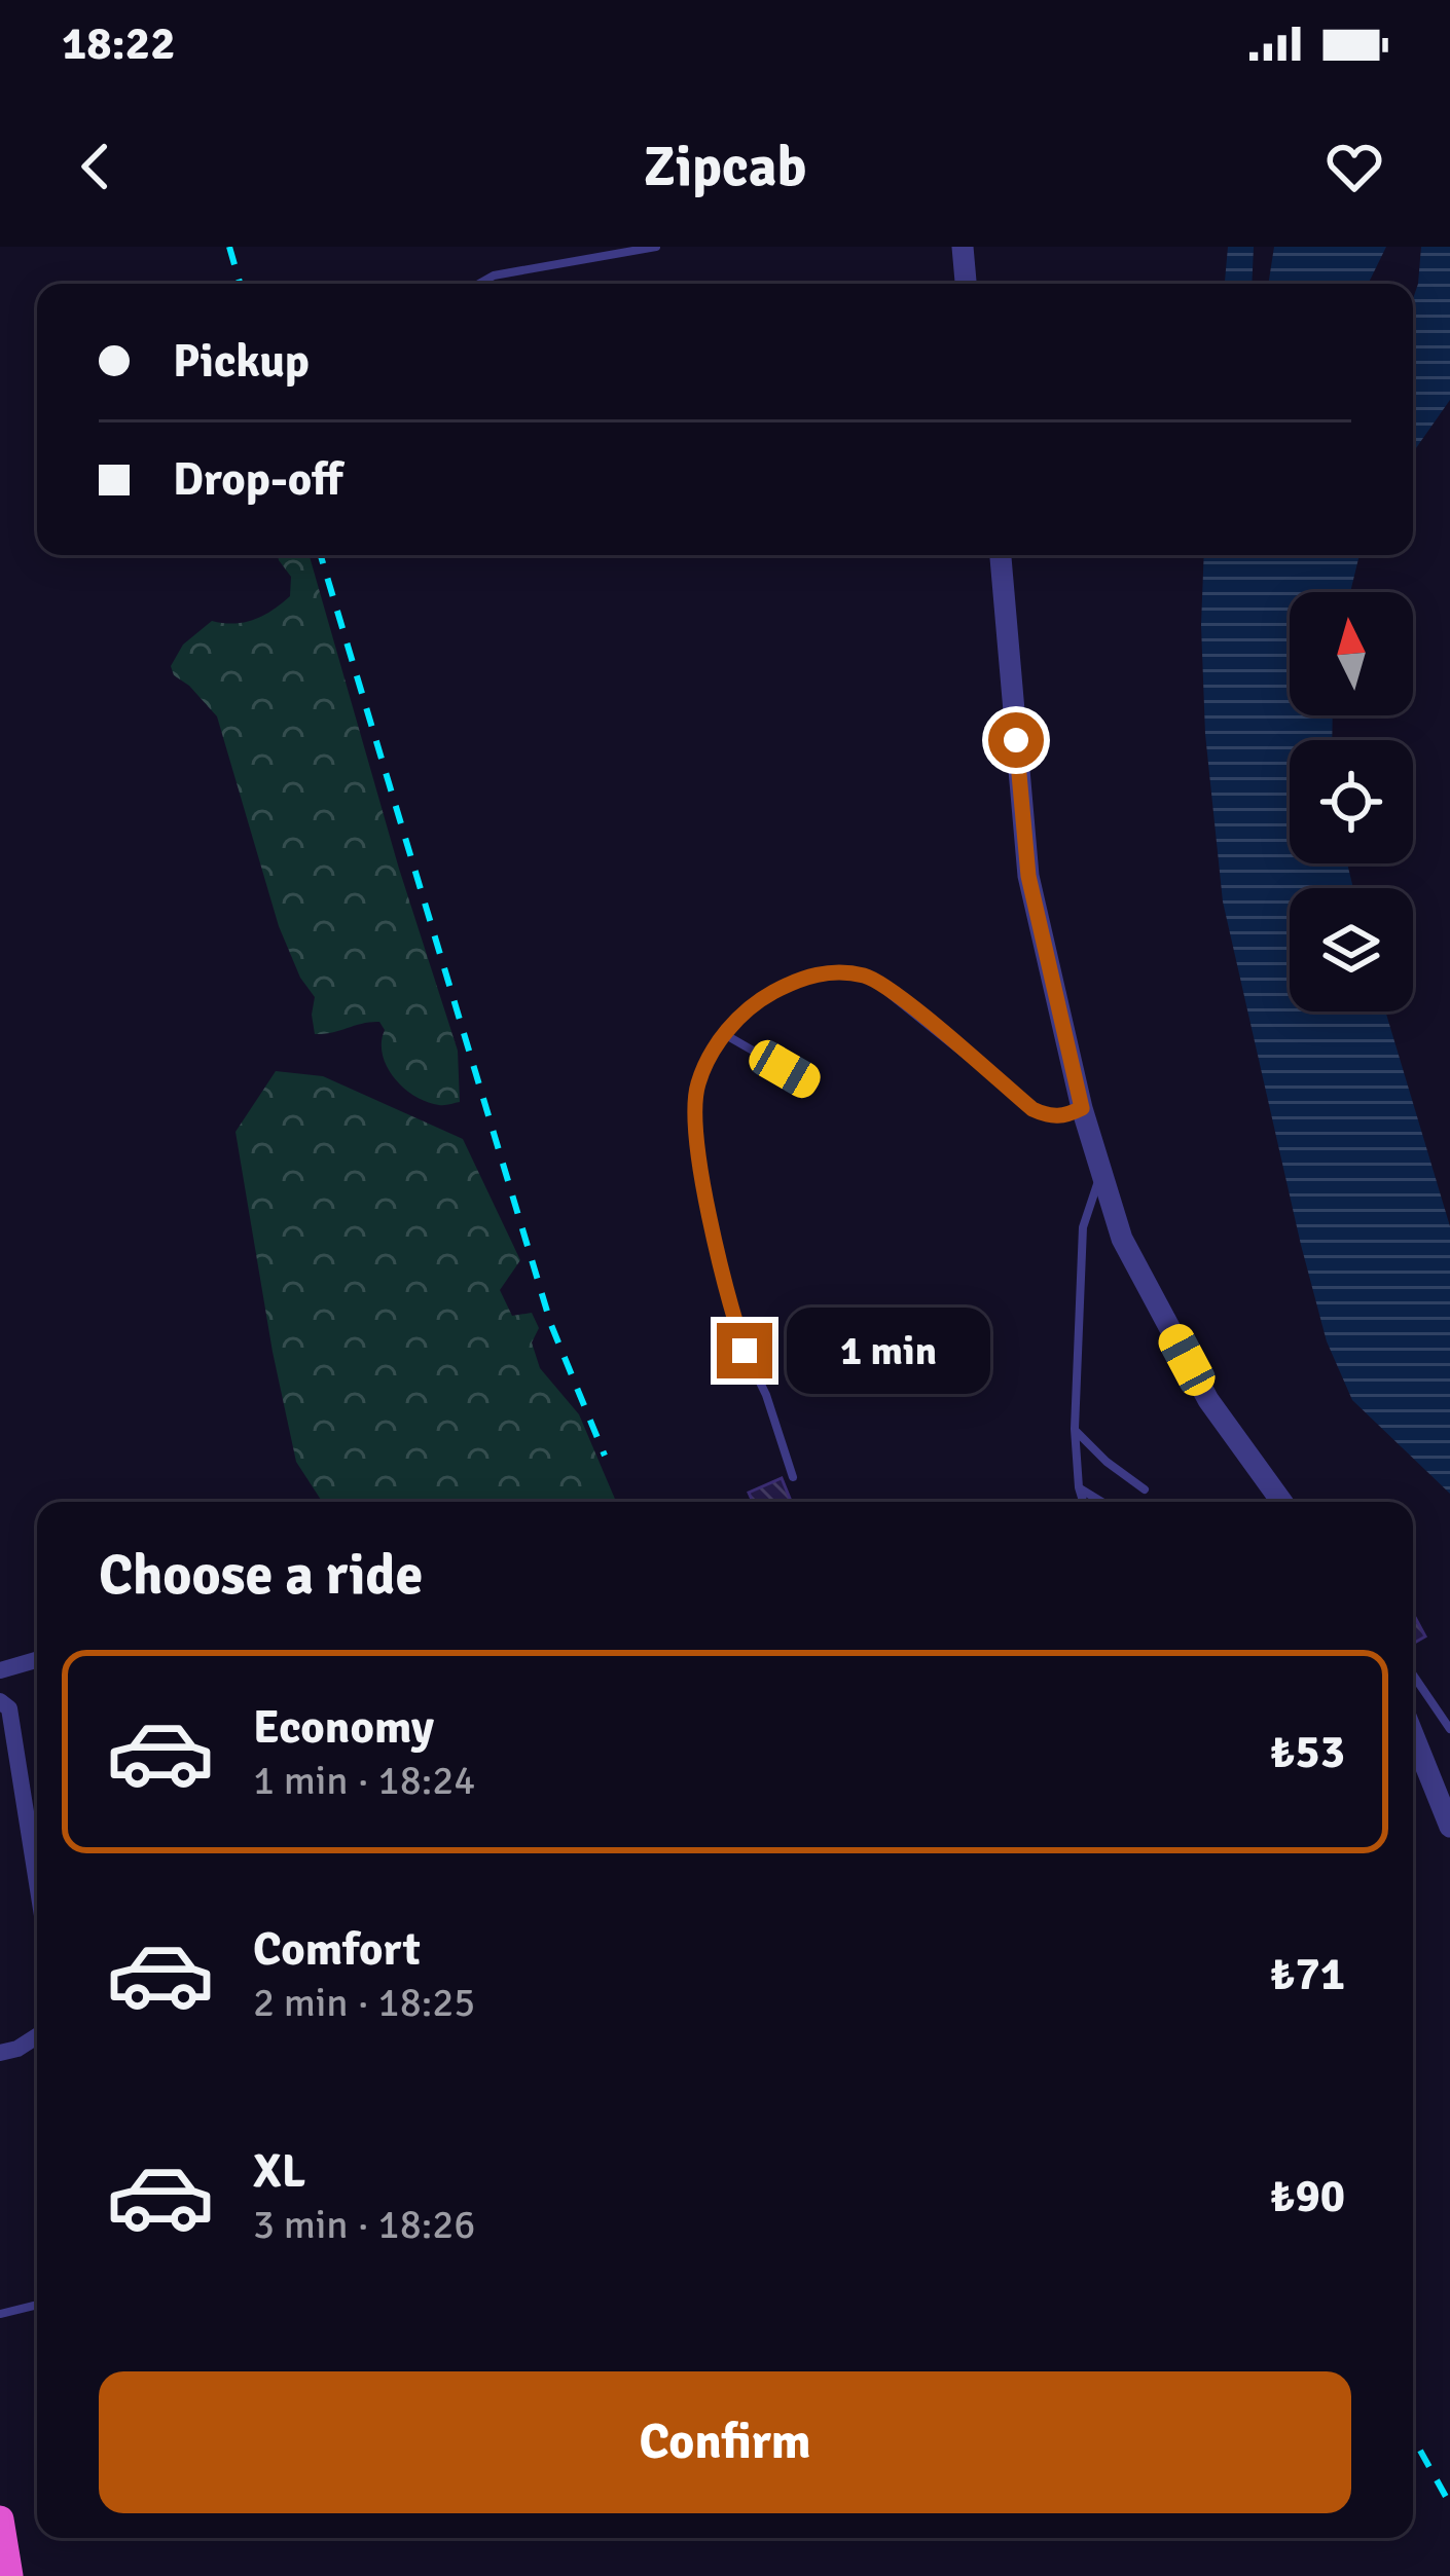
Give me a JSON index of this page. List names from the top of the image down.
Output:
{
  "north": "top",
  "page": {
    "status": "18:22",
    "header": "Zipcab",
    "banner": ["Pickup", "Drop-off"],
    "bubble": "1 min",
    "heading": "Choose a ride",
    "list": [
      {
        "name": "Economy",
        "note": "1 min · 18:24",
        "value": "₺53"
      },
      {
        "name": "Comfort",
        "note": "2 min · 18:25",
        "value": "₺71"
      },
      {
        "name": "XL",
        "note": "3 min · 18:26",
        "value": "₺90"
      }
    ],
    "buttons": "Confirm"
  }
}
